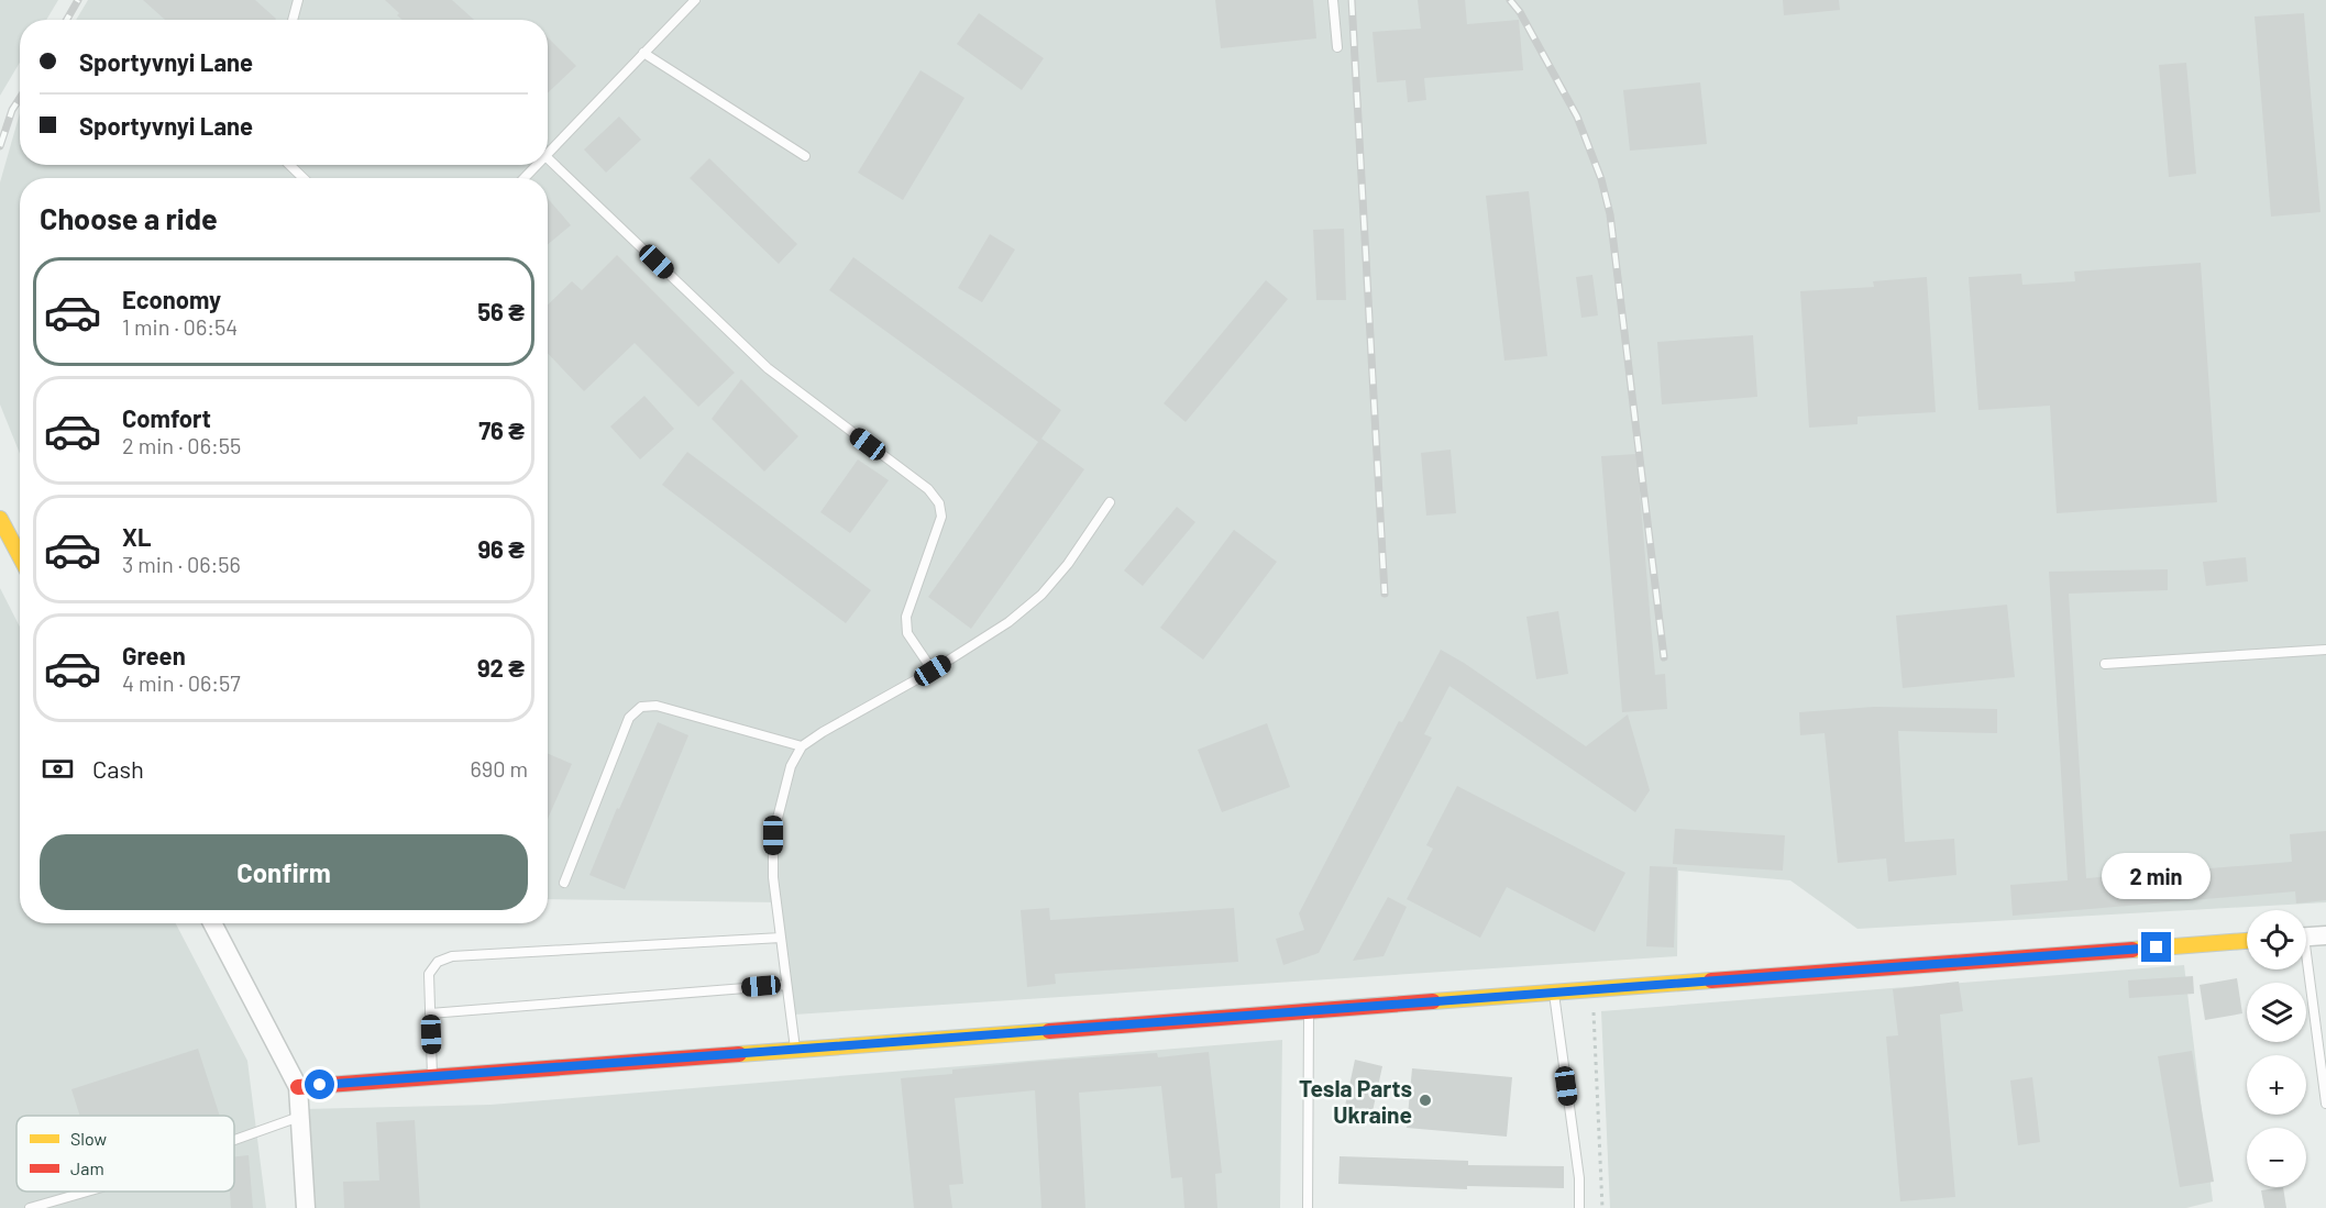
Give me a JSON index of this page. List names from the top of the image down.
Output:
{
  "places": ["Tesla Parts Ukraine"],
  "legend": ["Slow", "Jam"],
  "page": {
    "banner": ["Sportyvnyi Lane", "Sportyvnyi Lane"],
    "heading": "Choose a ride",
    "list": [
      {
        "name": "Economy",
        "note": "1 min · 06:54",
        "value": "56 ₴"
      },
      {
        "name": "Comfort",
        "note": "2 min · 06:55",
        "value": "76 ₴"
      },
      {
        "name": "XL",
        "note": "3 min · 06:56",
        "value": "96 ₴"
      },
      {
        "name": "Green",
        "note": "4 min · 06:57",
        "value": "92 ₴"
      }
    ],
    "pay": ["Cash", "690 m"],
    "buttons": "Confirm",
    "bubble": "2 min",
    "map_buttons": ["+", "−"]
  }
}
